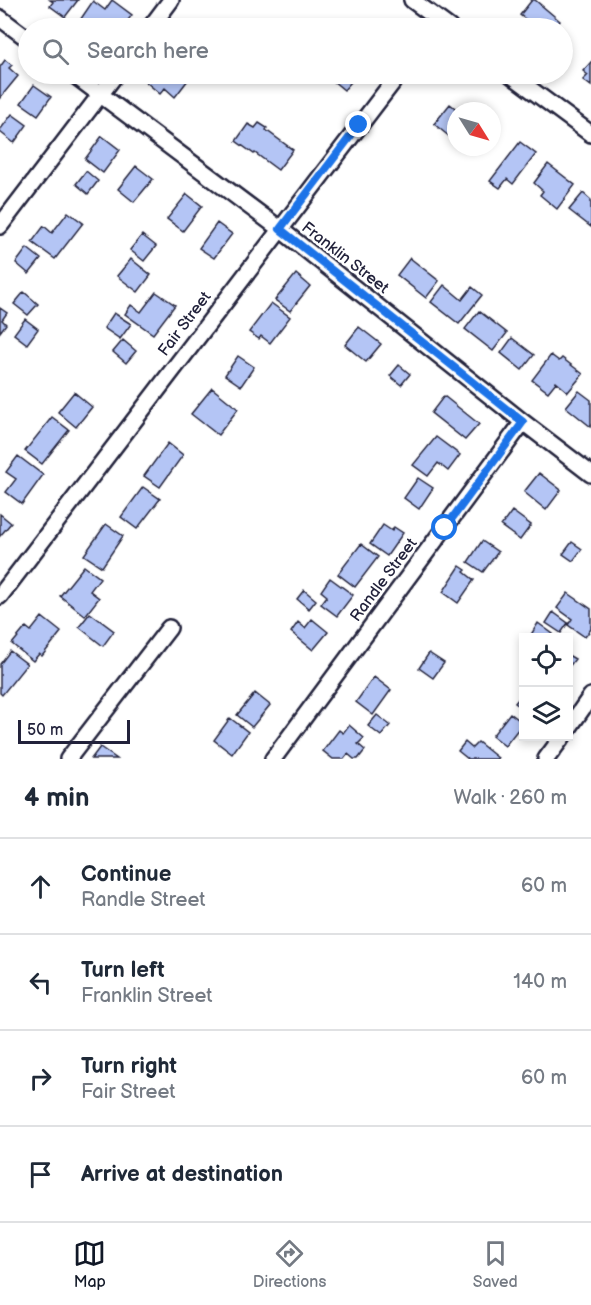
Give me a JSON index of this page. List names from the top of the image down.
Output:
{
  "streets": {
    "street": ["Franklin Street", "Fair Street", "Randle Street"]
  },
  "crossings": [
    ["Franklin Street", "Fair Street"],
    ["Franklin Street", "Randle Street"]
  ],
  "scale_bar": "50 m",
  "north": "bottom right",
  "page": {
    "search": "Search here",
    "scale": "50 m",
    "heading": ["4 min", "Walk · 260 m"],
    "list": [
      ["Continue", "Randle Street", "60 m"],
      ["Turn left", "Franklin Street", "140 m"],
      ["Turn right", "Fair Street", "60 m"],
      "Arrive at destination"
    ],
    "nav": ["Map", "Directions", "Saved"]
  }
}
